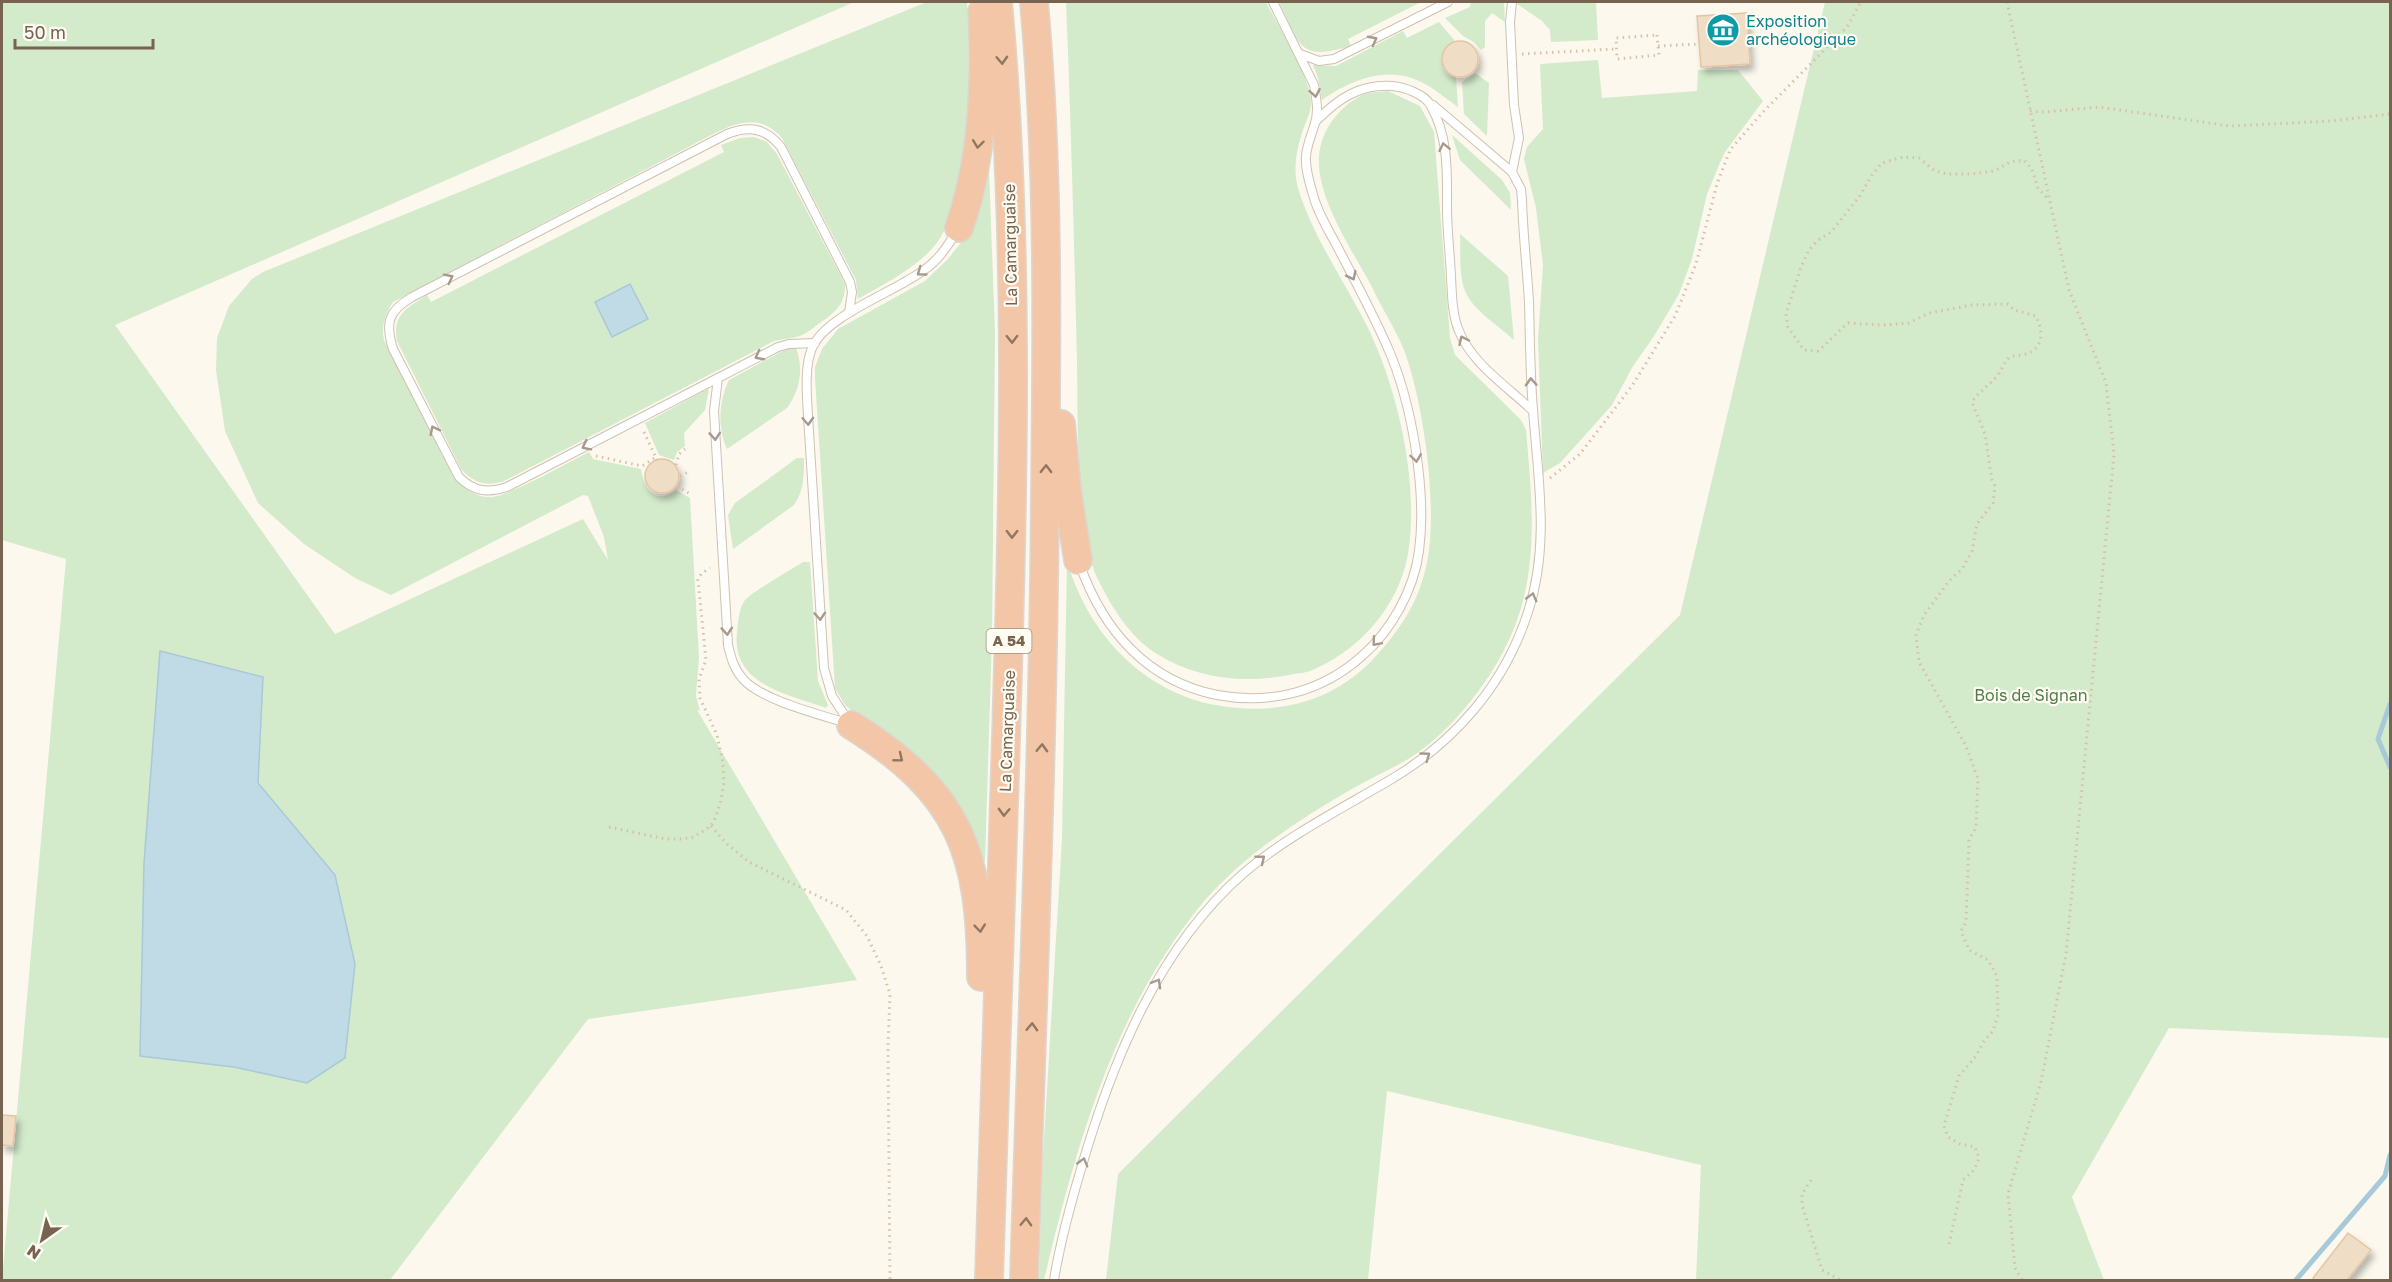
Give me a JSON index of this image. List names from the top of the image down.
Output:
{
  "streets": {
    "highway": ["La Camarguaise", "A 54"]
  },
  "parks": ["Bois de Signan"],
  "places": {
    "museum": ["Exposition archéologique"]
  },
  "scale_bar": "50 m",
  "north": "bottom left"
}
